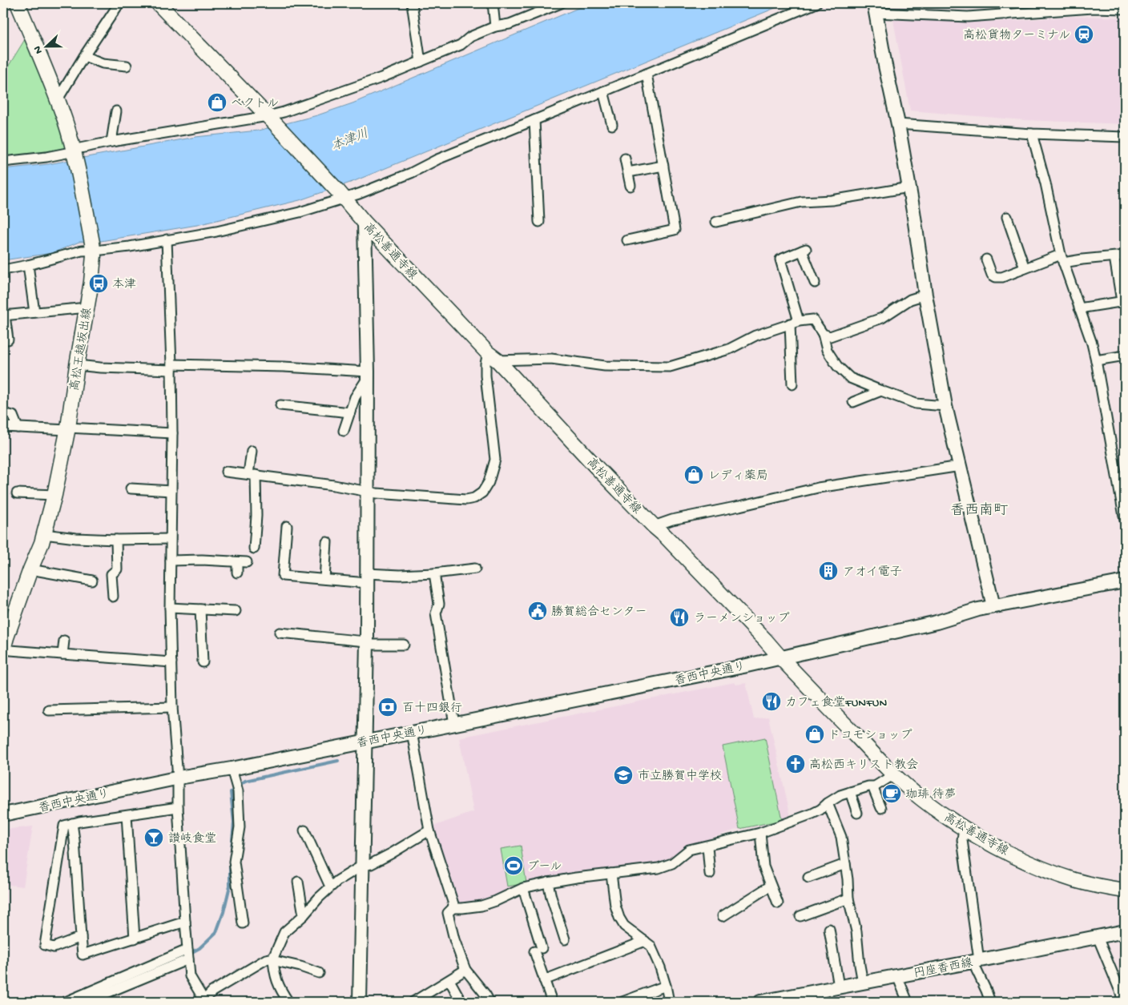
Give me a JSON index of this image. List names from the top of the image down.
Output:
{
  "streets": {
    "main road": ["高松善通寺線", "高松王越坂出線"],
    "street": ["香西中央通り", "円座香西線"]
  },
  "crossings": [
    ["高松善通寺線", "香西中央通り"]
  ],
  "districts": ["香西南町"],
  "water": ["本津川"],
  "places": {
    "station": ["高松貨物ターミナル"],
    "shop": ["ベクトル", "レディ薬局", "ドコモショップ"],
    "bus stop": ["本津"],
    "building": ["アオイ電子"],
    "public building": ["勝賀総合センター"],
    "restaurant": ["ラーメンショップ", "カフェ食堂FUNFUN"],
    "bank": ["百十四銀行"],
    "church": ["高松西キリスト教会"],
    "school or university": ["市立勝賀中学校"],
    "cafe": ["珈琲 待夢"],
    "bar": ["讃岐食堂"],
    "sports": ["ブール"]
  },
  "north": "left"
}
